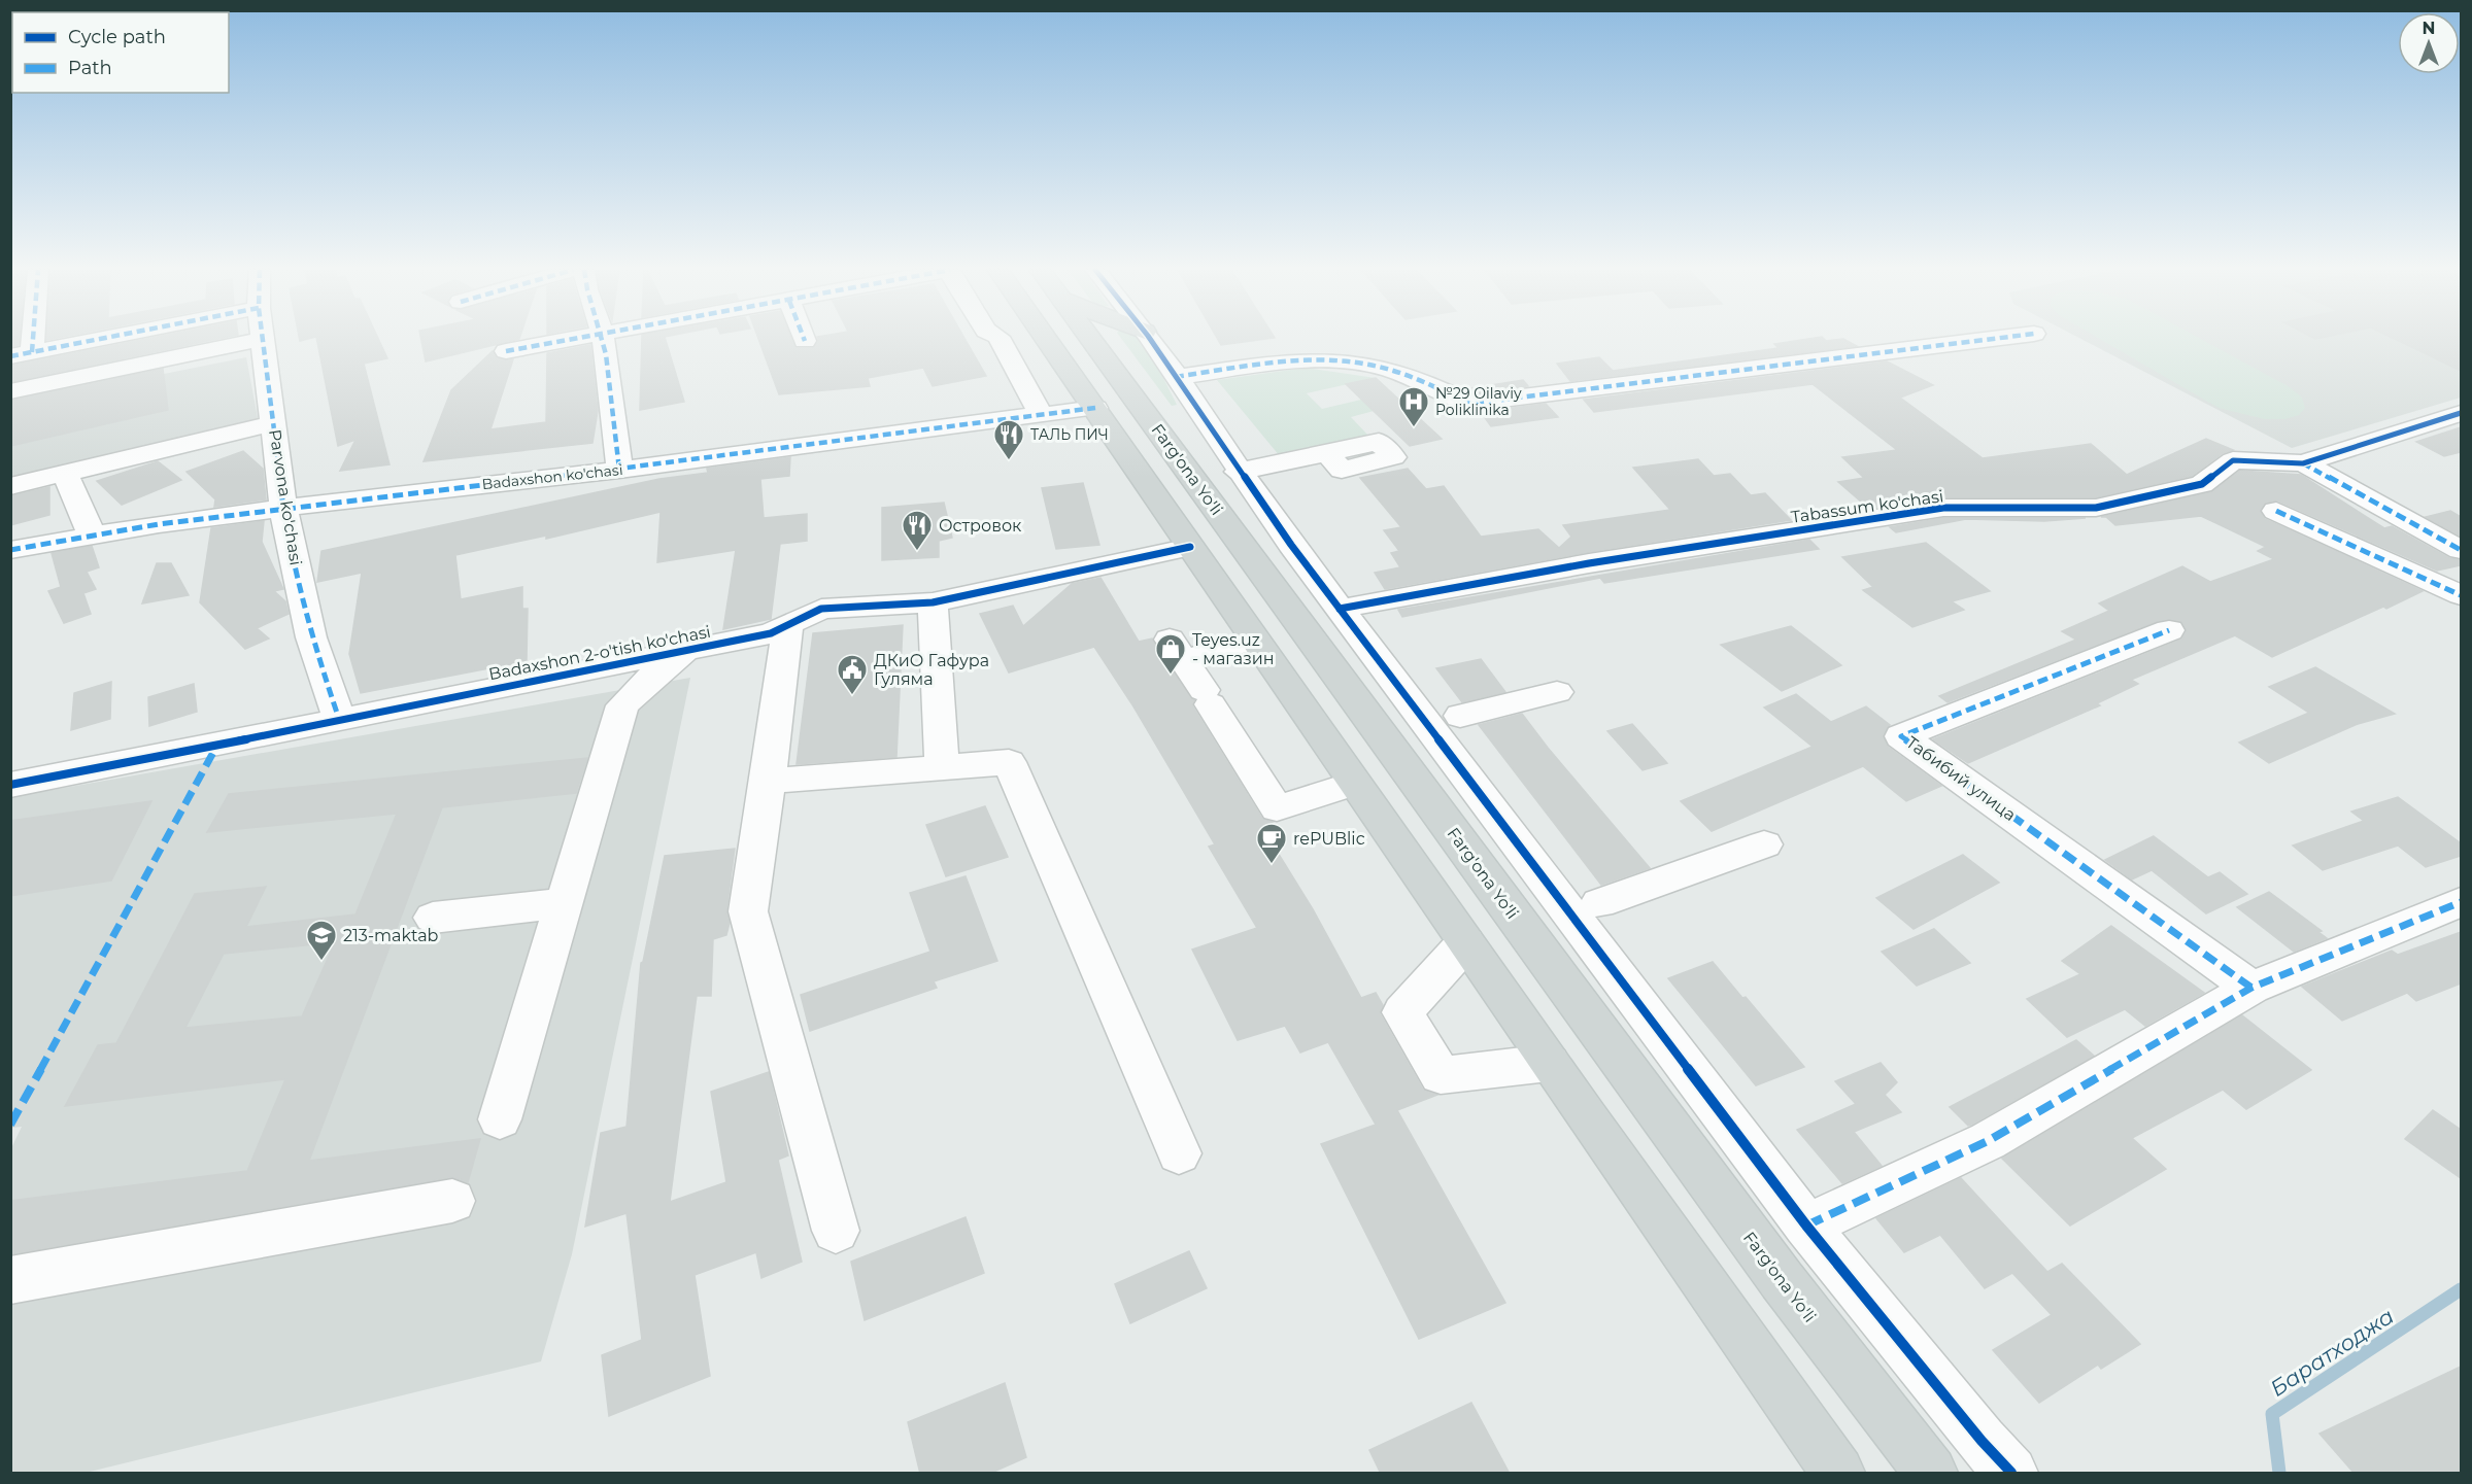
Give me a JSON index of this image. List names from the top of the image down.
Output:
{
  "streets": {
    "main road": ["Farg'ona Yo'li"],
    "street": [
      "Badaxshon ko'chasi",
      "Parvona ko'chasi",
      "Tabassum ko'chasi",
      "Badaxshon 2-o'tish ko'chasi",
      "Табибий улица"
    ]
  },
  "crossings": [
    ["Badaxshon ko'chasi", "Parvona ko'chasi"],
    ["Parvona ko'chasi", "Badaxshon 2-o'tish ko'chasi"]
  ],
  "water": ["Баратходжа"],
  "places": {
    "hospital": ["№29 Oilaviy Poliklinika"],
    "restaurant": ["ТАЛЬ ПИЧ", "Островок"],
    "shop": ["Teyes.uz - магазин"],
    "public building": ["ДКиО Гафура Гуляма"],
    "cafe": ["rePUBlic"],
    "school or university": ["213-maktab"]
  },
  "legend": ["Cycle path", "Path"],
  "north": "top"
}
